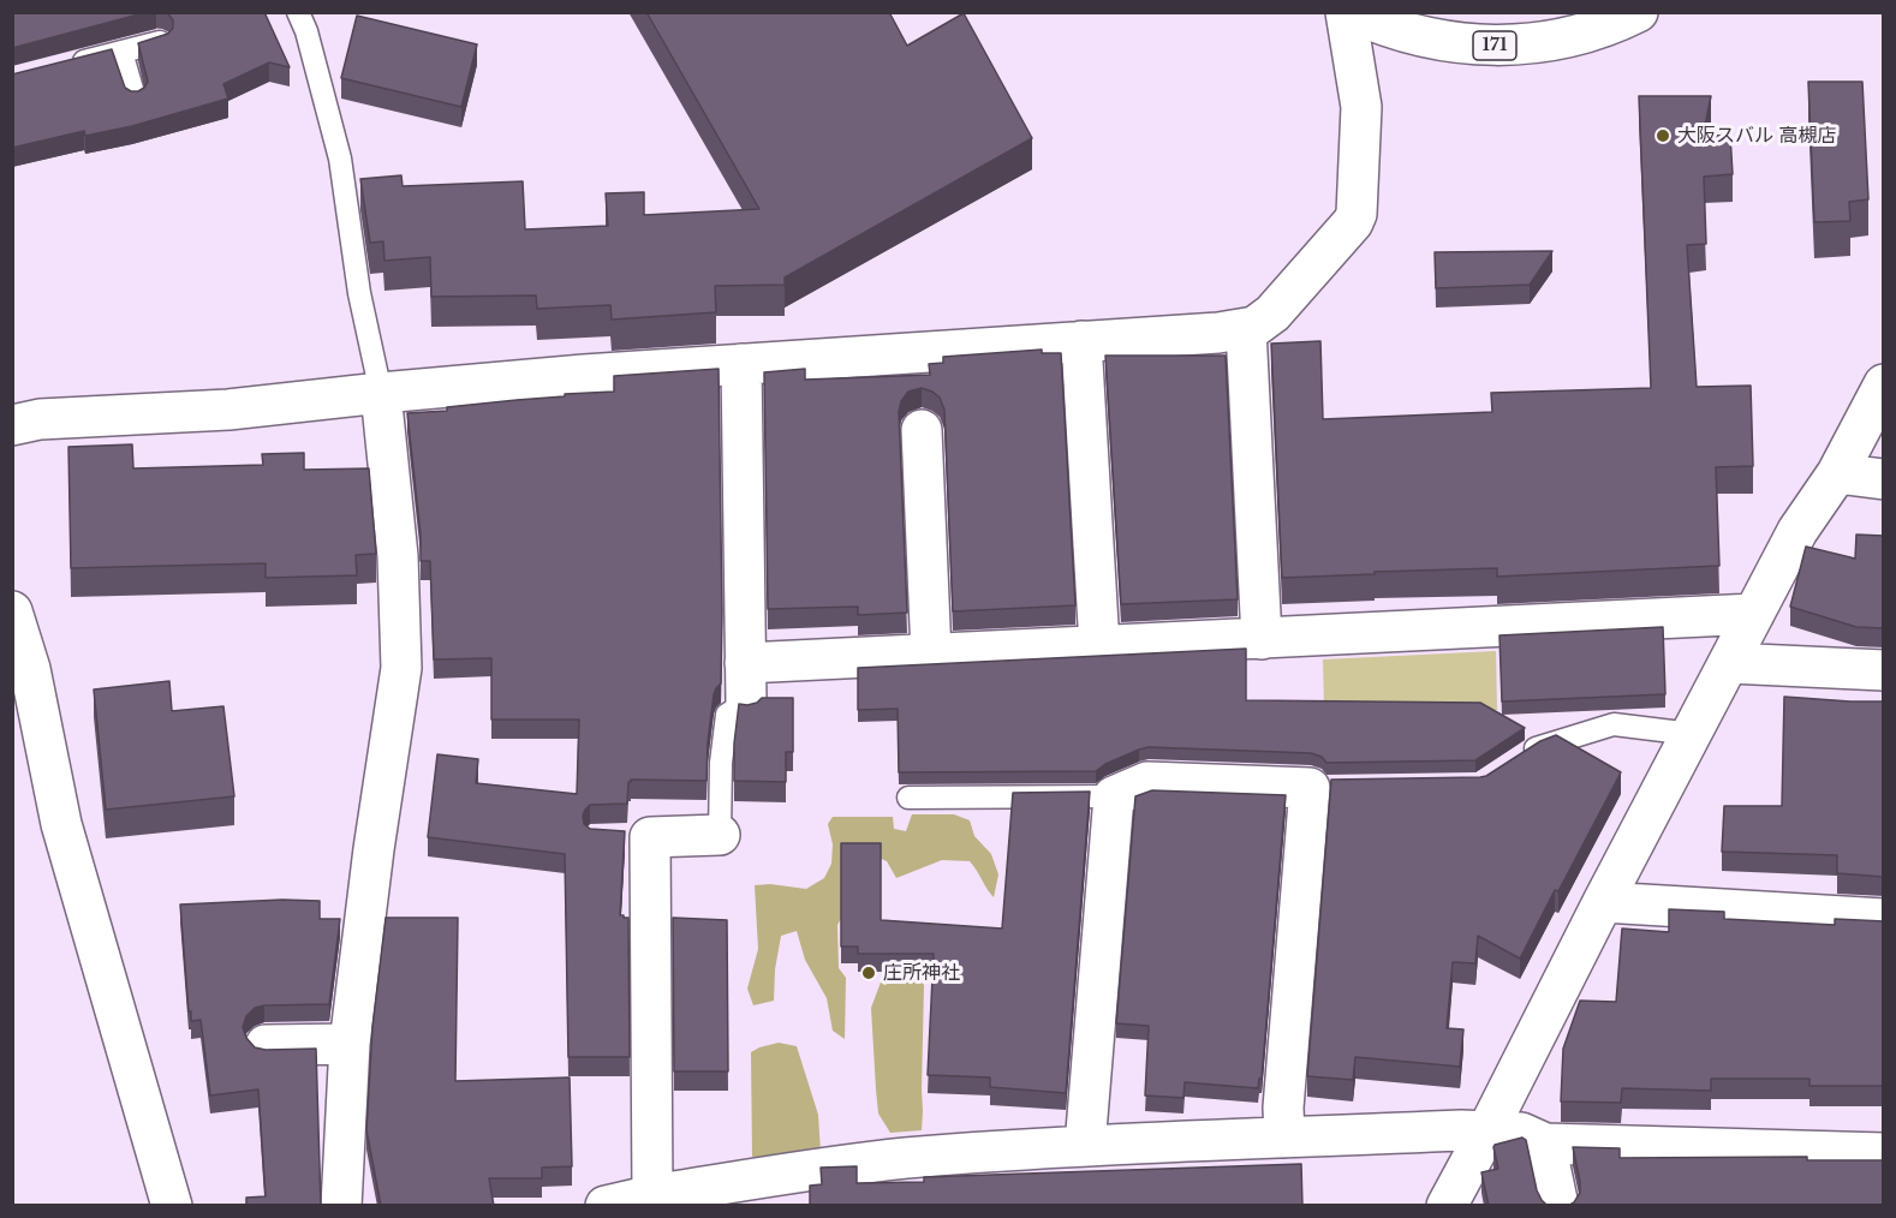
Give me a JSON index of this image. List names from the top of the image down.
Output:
{
  "streets": {
    "main road": ["171"]
  },
  "places": ["大阪スバル 高槻店", "庄所神社"]
}
